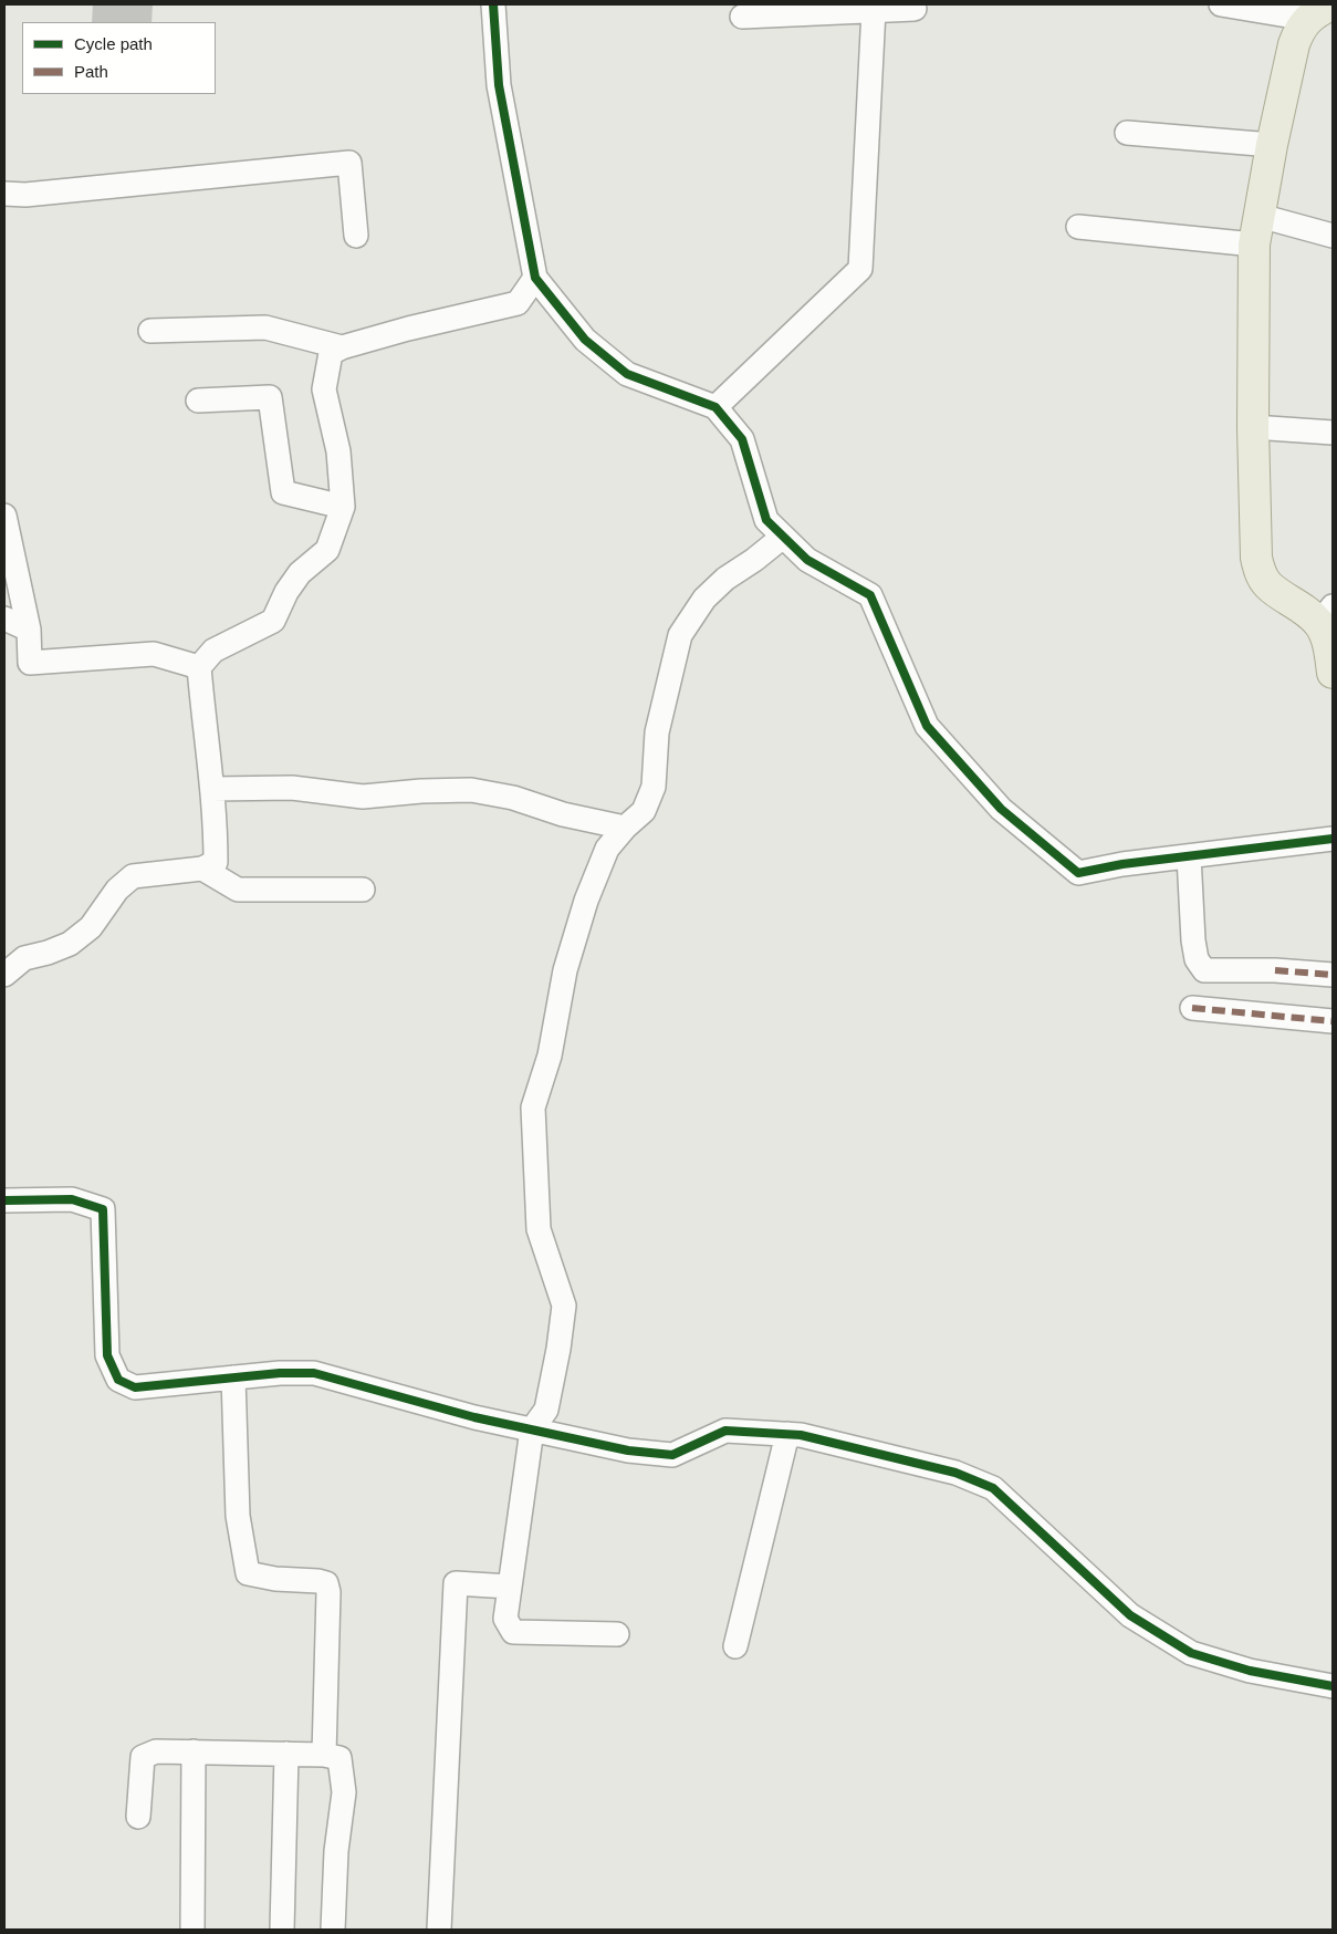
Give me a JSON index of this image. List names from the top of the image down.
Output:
{
  "legend": ["Cycle path", "Path"]
}
